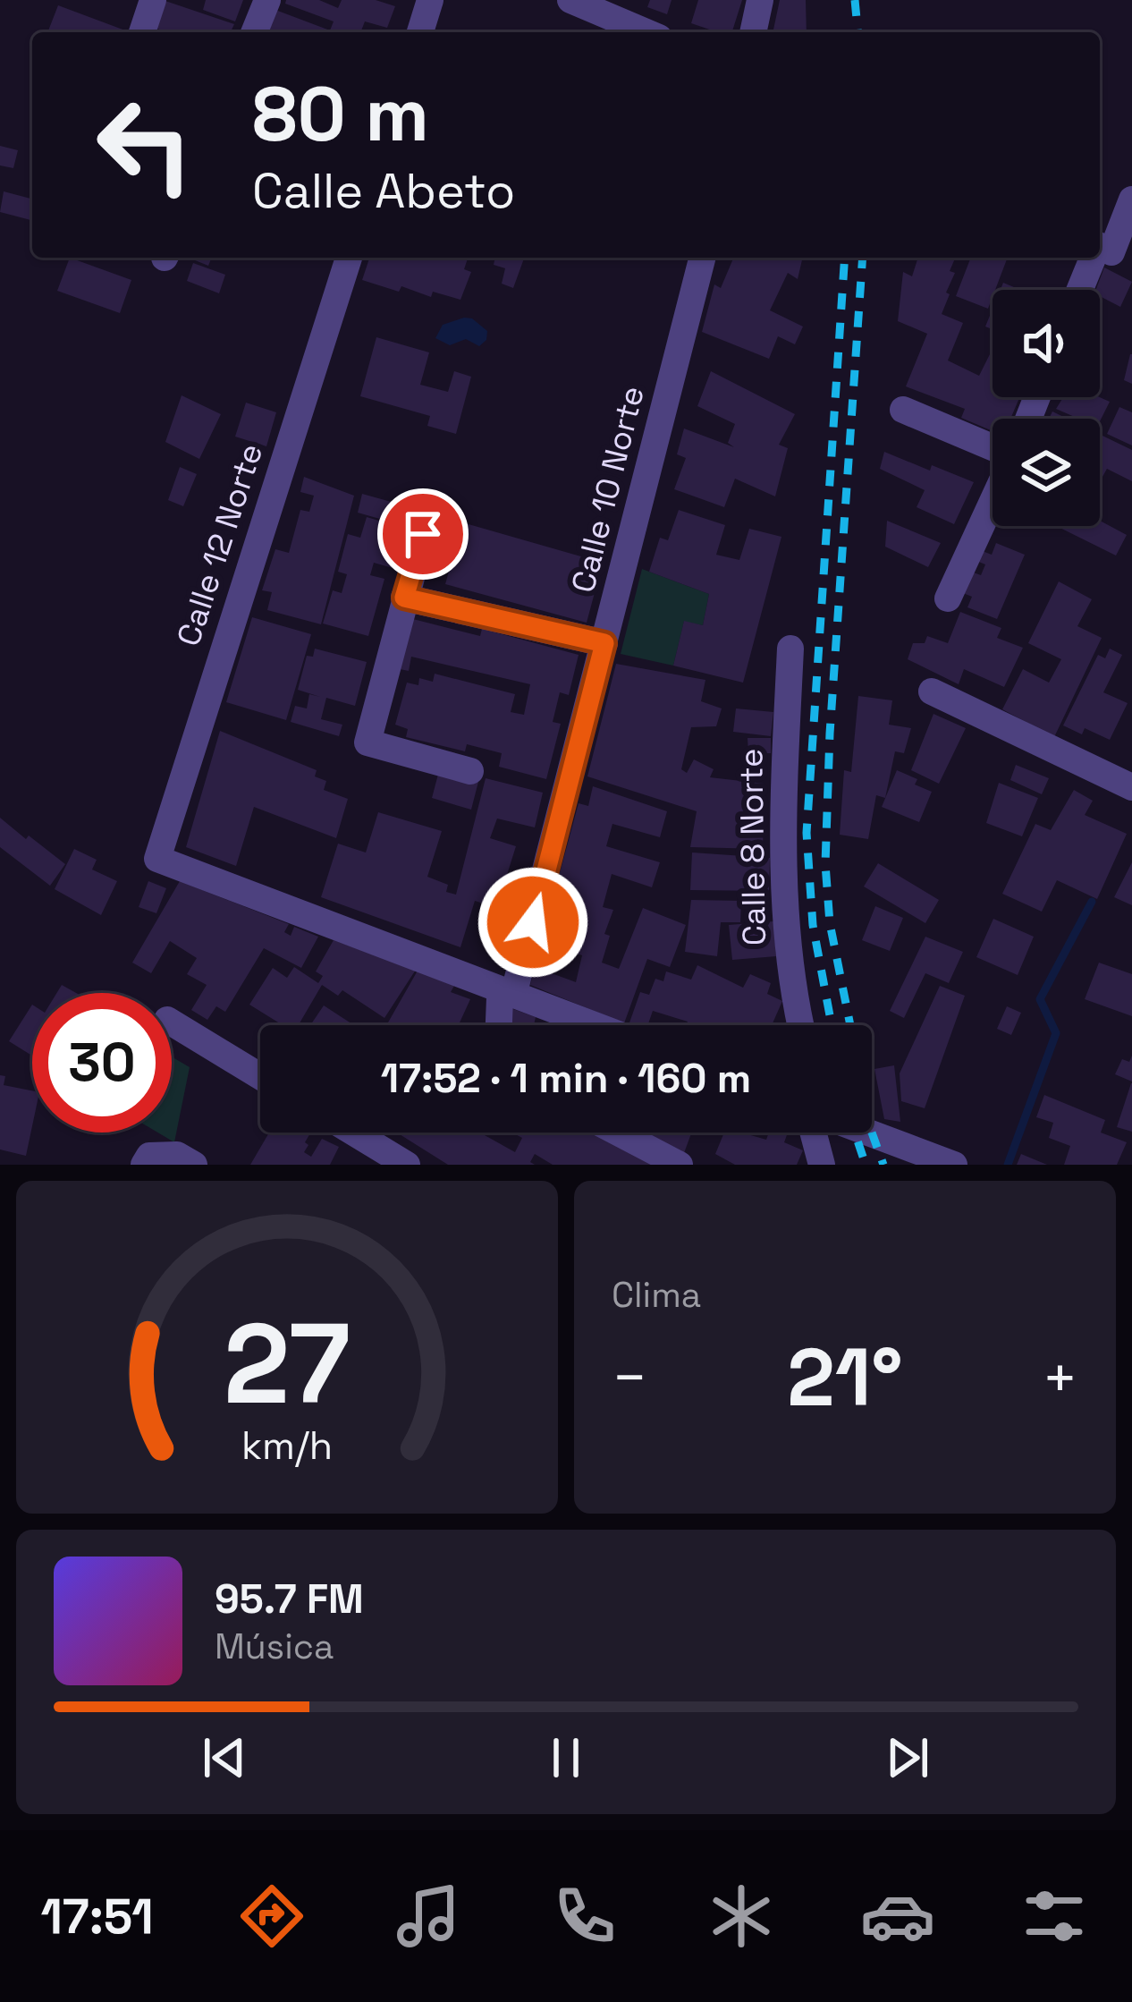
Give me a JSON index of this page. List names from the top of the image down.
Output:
{
  "streets": {
    "street": ["Calle 10 Norte", "Calle 12 Norte", "Calle 8 Norte"]
  },
  "crossings": [
    ["Calle 10 Norte", "Calle 12 Norte"]
  ],
  "page": {
    "turn": ["80 m", "Calle Abeto"],
    "limit": "30",
    "trip": "17:52 · 1 min · 160 m",
    "tile": "Clima",
    "heat": ["−", "21°", "+"],
    "song": ["95.7 FM", "Música"],
    "tabs": "17:51",
    "gauge": ["27", "km/h"]
  }
}
